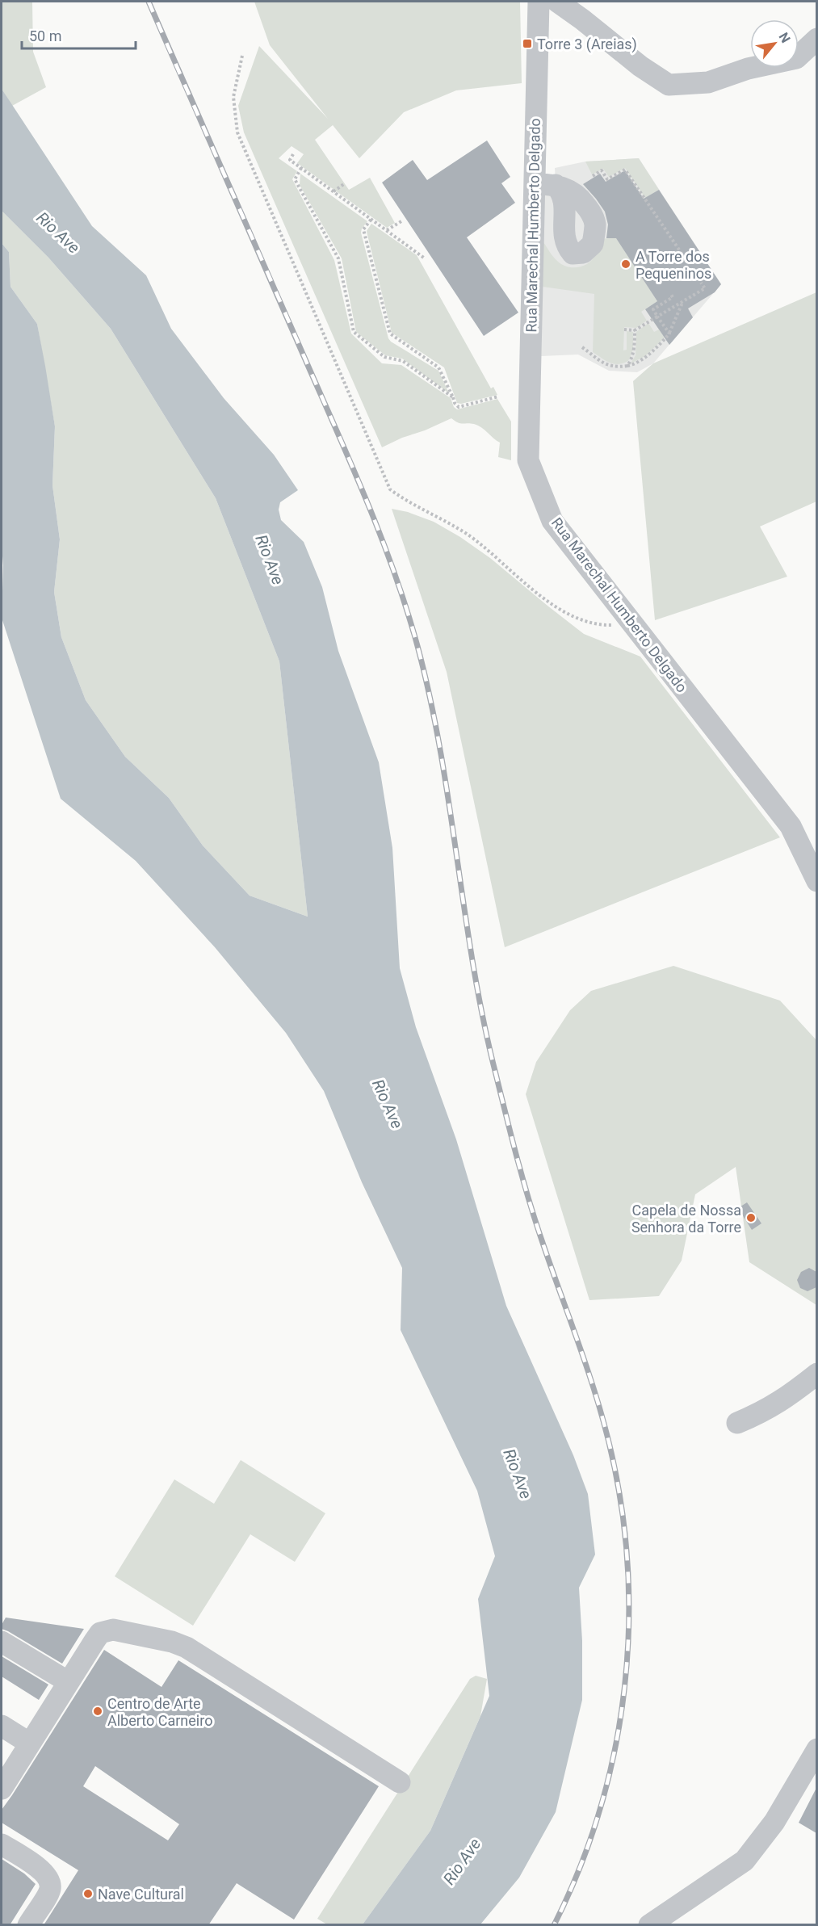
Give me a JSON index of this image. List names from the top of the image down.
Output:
{
  "streets": {
    "street": ["Rua Marechal Humberto Delgado"]
  },
  "water": ["Rio Ave"],
  "places": {
    "transit": ["Torre 3 (Areias)"],
    "other": [
      "A Torre dos Pequeninos",
      "Capela de Nossa Senhora da Torre",
      "Centro de Arte Alberto Carneiro",
      "Nave Cultural"
    ]
  },
  "scale_bar": "50 m",
  "north": "top right"
}
